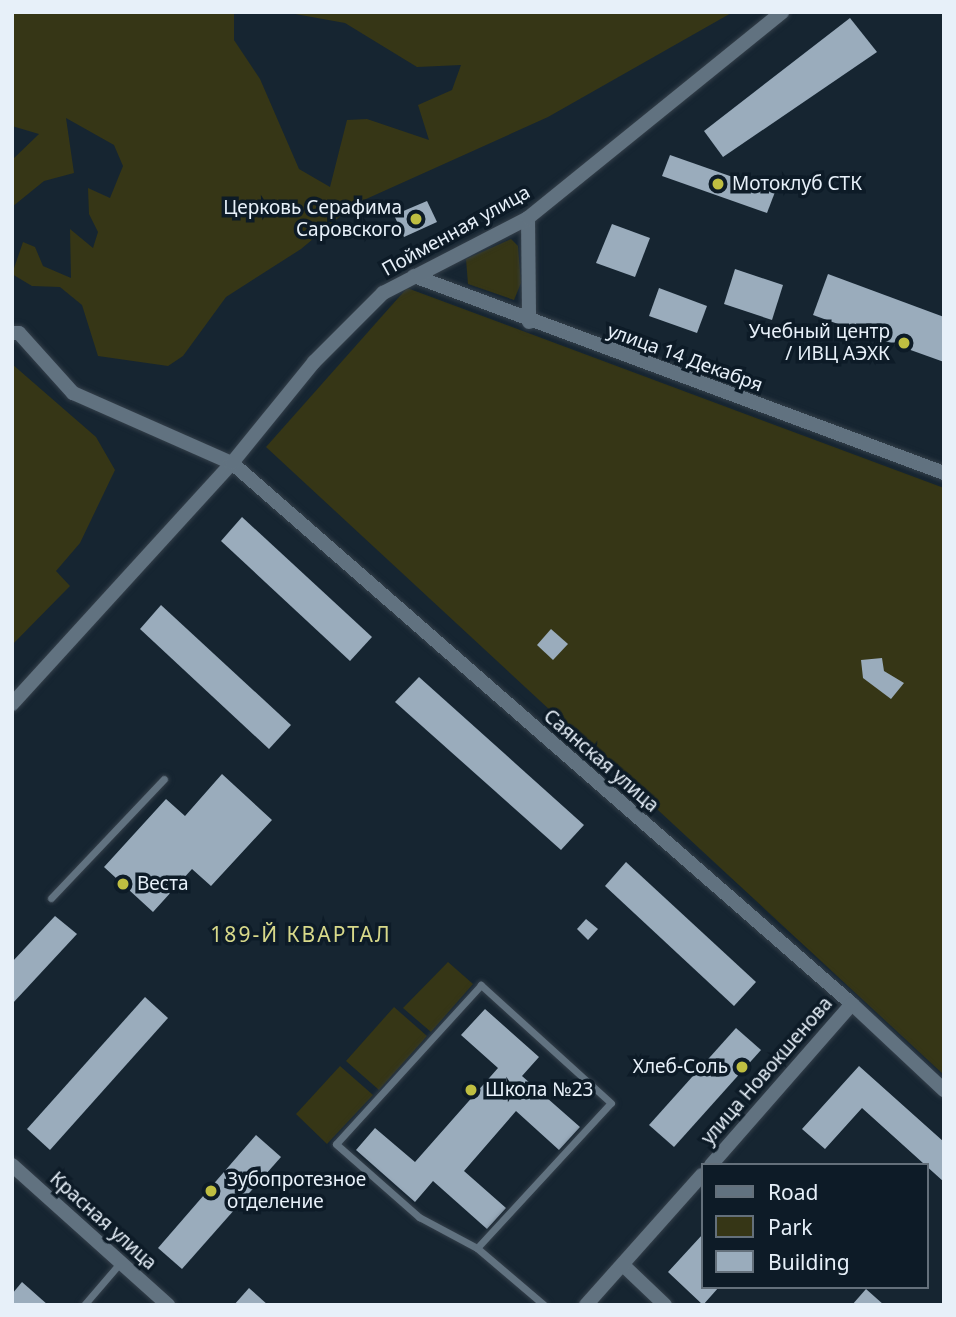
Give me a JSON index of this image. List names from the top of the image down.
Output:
{
  "streets": {
    "street": [
      "Пойменная улица",
      "улица 14 Декабря",
      "Саянская улица",
      "улица Новокшенова",
      "Красная улица"
    ]
  },
  "crossings": [
    ["Пойменная улица", "улица 14 Декабря"],
    ["Пойменная улица", "Саянская улица"],
    ["Саянская улица", "улица Новокшенова"]
  ],
  "districts": ["189-Й КВАРТАЛ"],
  "places": [
    "Мотоклуб СТК",
    "Церковь Серафима Саровского",
    "Учебный центр / ИВЦ АЭХК",
    "Веста",
    "Хлеб-Соль",
    "Школа №23",
    "Зубопротезное отделение"
  ],
  "legend": ["Road", "Park", "Building"]
}
